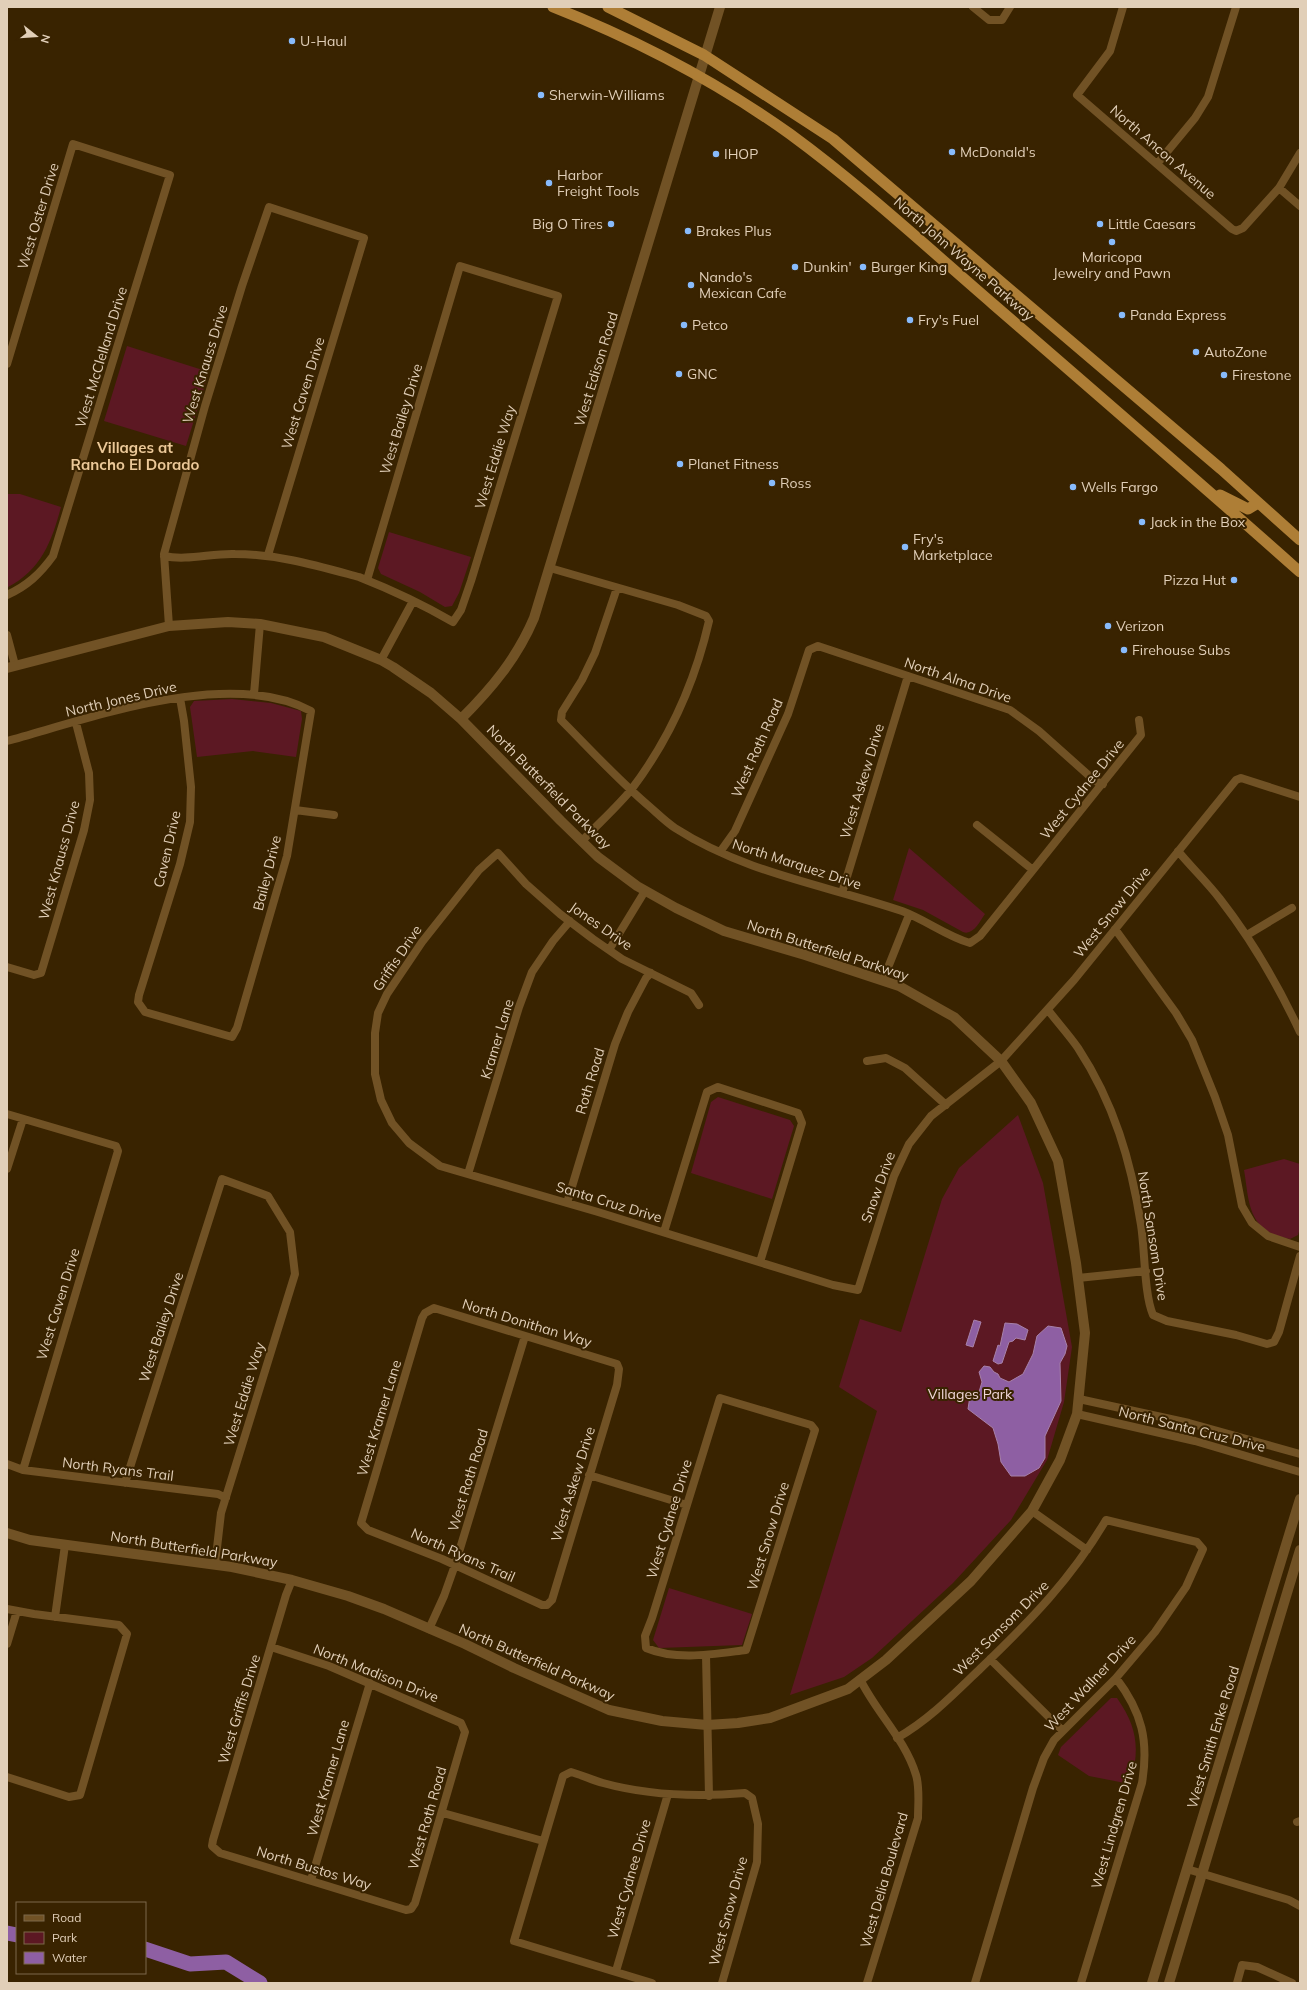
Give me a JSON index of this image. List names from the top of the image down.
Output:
{
  "streets": {
    "highway": ["North John Wayne Parkway"],
    "street": [
      "North Ancon Avenue",
      "West Oster Drive",
      "West McClelland Drive",
      "West Knauss Drive",
      "West Edison Road",
      "West Caven Drive",
      "West Bailey Drive",
      "West Eddie Way",
      "North Alma Drive",
      "North Jones Drive",
      "West Roth Road",
      "West Askew Drive",
      "North Butterfield Parkway",
      "West Cydnee Drive",
      "Caven Drive",
      "North Marquez Drive",
      "Bailey Drive",
      "West Snow Drive",
      "Jones Drive",
      "Griffis Drive",
      "Kramer Lane",
      "Roth Road",
      "Snow Drive",
      "Santa Cruz Drive",
      "North Sansom Drive",
      "North Donithan Way",
      "West Kramer Lane",
      "North Santa Cruz Drive",
      "North Ryans Trail",
      "West Sansom Drive",
      "North Madison Drive",
      "West Wallner Drive",
      "West Griffis Drive",
      "West Smith Enke Road",
      "West Lindgren Drive",
      "North Bustos Way",
      "West Delia Boulevard"
    ]
  },
  "crossings": [
    ["West Oster Drive", "West McClelland Drive"],
    ["North John Wayne Parkway", "West Edison Road"],
    ["West Knauss Drive", "West Caven Drive"],
    ["West Knauss Drive", "North Jones Drive"],
    ["West Knauss Drive", "North Butterfield Parkway"],
    ["West Edison Road", "North Butterfield Parkway"],
    ["West Caven Drive", "North Ryans Trail"],
    ["West Bailey Drive", "West Eddie Way"],
    ["West Bailey Drive", "North Ryans Trail"],
    ["West Eddie Way", "North Butterfield Parkway"],
    ["West Eddie Way", "North Ryans Trail"],
    ["North Alma Drive", "West Roth Road"],
    ["North Alma Drive", "West Askew Drive"],
    ["North Alma Drive", "West Cydnee Drive"],
    ["North Jones Drive", "Caven Drive"],
    ["North Jones Drive", "Bailey Drive"],
    ["West Roth Road", "North Butterfield Parkway"],
    ["West Roth Road", "North Marquez Drive"],
    ["West Roth Road", "North Donithan Way"],
    ["West Roth Road", "North Ryans Trail"],
    ["West Roth Road", "North Madison Drive"],
    ["West Roth Road", "North Bustos Way"],
    ["West Askew Drive", "North Marquez Drive"],
    ["West Askew Drive", "North Donithan Way"],
    ["West Askew Drive", "North Ryans Trail"],
    ["North Butterfield Parkway", "West Snow Drive"],
    ["North Butterfield Parkway", "Snow Drive"],
    ["North Butterfield Parkway", "North Santa Cruz Drive"],
    ["North Butterfield Parkway", "West Griffis Drive"],
    ["North Butterfield Parkway", "West Delia Boulevard"],
    ["West Cydnee Drive", "North Marquez Drive"],
    ["West Cydnee Drive", "West Snow Drive"],
    ["Caven Drive", "Bailey Drive"],
    ["West Snow Drive", "Snow Drive"],
    ["West Snow Drive", "North Sansom Drive"],
    ["Jones Drive", "Griffis Drive"],
    ["Jones Drive", "Kramer Lane"],
    ["Jones Drive", "Roth Road"],
    ["Griffis Drive", "Santa Cruz Drive"],
    ["Kramer Lane", "Santa Cruz Drive"],
    ["Roth Road", "Santa Cruz Drive"],
    ["Snow Drive", "Santa Cruz Drive"],
    ["North Donithan Way", "West Kramer Lane"],
    ["West Kramer Lane", "North Ryans Trail"],
    ["West Kramer Lane", "North Madison Drive"],
    ["West Kramer Lane", "North Bustos Way"],
    ["West Sansom Drive", "West Wallner Drive"],
    ["West Sansom Drive", "West Delia Boulevard"],
    ["North Madison Drive", "West Griffis Drive"],
    ["West Wallner Drive", "West Lindgren Drive"],
    ["West Griffis Drive", "North Bustos Way"]
  ],
  "districts": ["Villages at Rancho El Dorado"],
  "parks": ["Villages Park"],
  "places": [
    "U-Haul",
    "Sherwin-Williams",
    "McDonald's",
    "IHOP",
    "Harbor Freight Tools",
    "Big O Tires",
    "Little Caesars",
    "Brakes Plus",
    "Maricopa Jewelry and Pawn",
    "Dunkin'",
    "Burger King",
    "Nando's Mexican Cafe",
    "Panda Express",
    "Fry's Fuel",
    "Petco",
    "AutoZone",
    "GNC",
    "Firestone",
    "Planet Fitness",
    "Ross",
    "Wells Fargo",
    "Jack in the Box",
    "Fry's Marketplace",
    "Pizza Hut",
    "Verizon",
    "Firehouse Subs"
  ],
  "legend": ["Road", "Park", "Water"],
  "north": "right"
}
